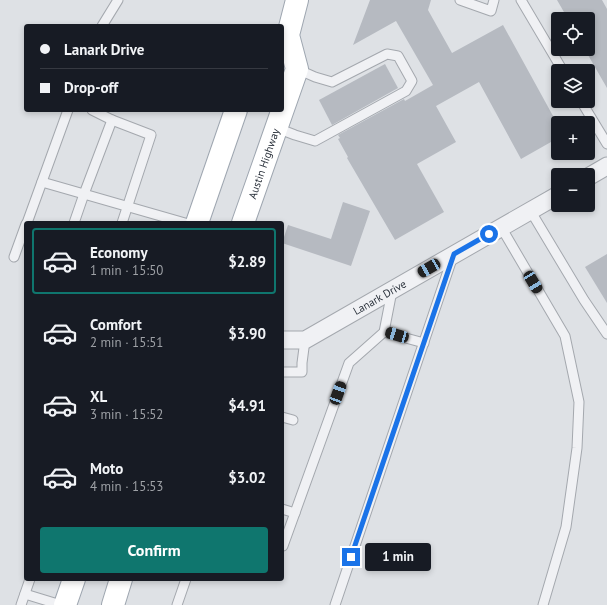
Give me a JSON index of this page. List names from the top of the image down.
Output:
{
  "streets": {
    "main road": ["Austin Highway"],
    "street": ["Lanark Drive"]
  },
  "page": {
    "map_buttons": ["+", "−"],
    "banner": ["Lanark Drive", "Drop-off"],
    "list": [
      {
        "name": "Economy",
        "note": "1 min · 15:50",
        "value": "$2.89"
      },
      {
        "name": "Comfort",
        "note": "2 min · 15:51",
        "value": "$3.90"
      },
      {
        "name": "XL",
        "note": "3 min · 15:52",
        "value": "$4.91"
      },
      {
        "name": "Moto",
        "note": "4 min · 15:53",
        "value": "$3.02"
      }
    ],
    "buttons": "Confirm",
    "bubble": "1 min"
  }
}
